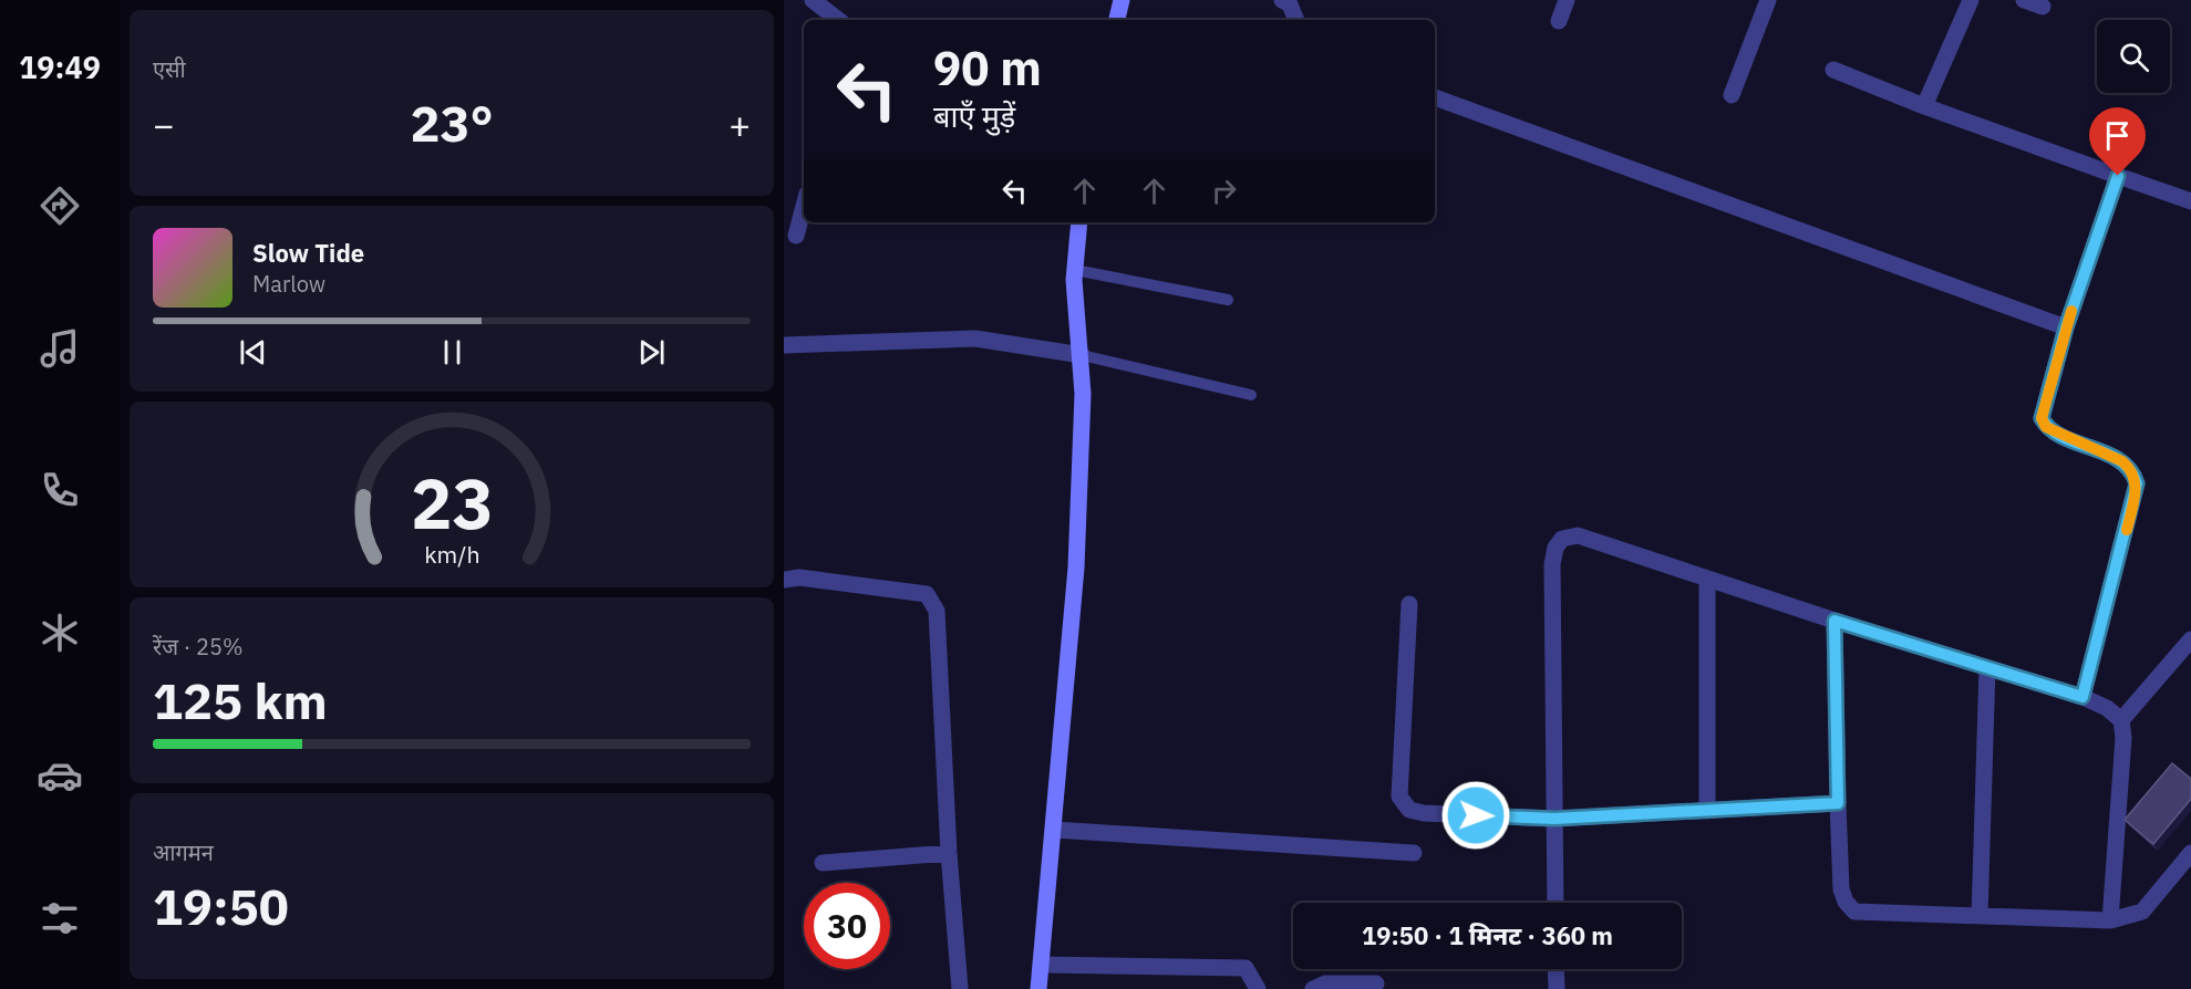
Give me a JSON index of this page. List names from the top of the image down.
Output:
{
  "page": {
    "tabs": "19:49",
    "tile": [
      "एसी",
      ["रेंज · 25%", "125 km"],
      ["आगमन", "19:50"]
    ],
    "turn": ["90 m", "बाएँ मुड़ें"],
    "heat": ["−", "23°", "+"],
    "song": ["Slow Tide", "Marlow"],
    "limit": "30",
    "trip": "19:50 · 1 मिनट · 360 m",
    "gauge": ["23", "km/h"]
  }
}
